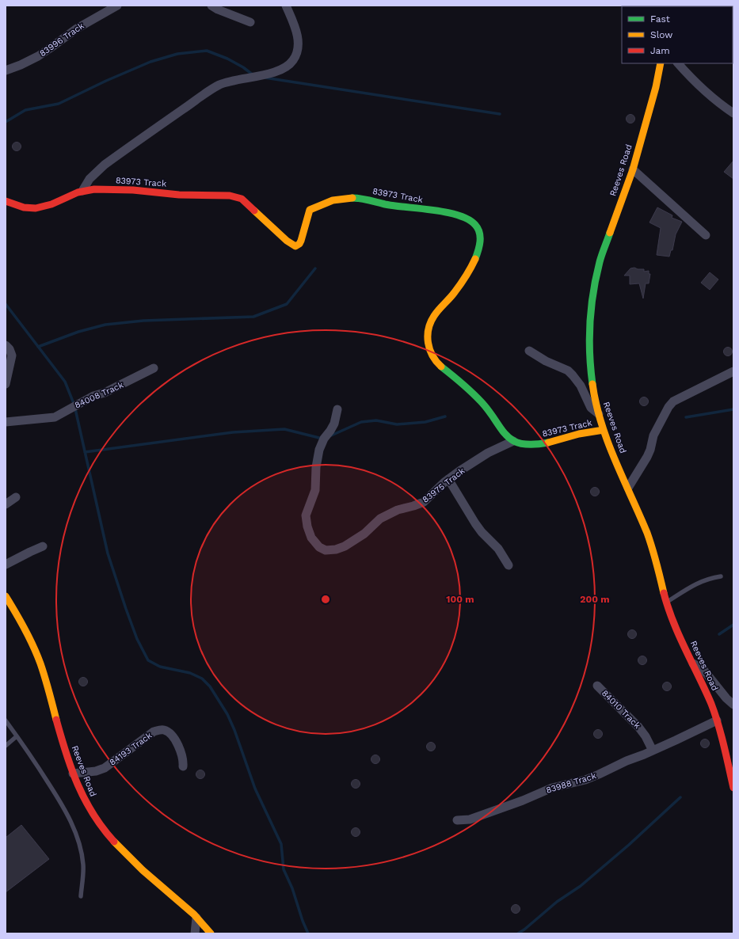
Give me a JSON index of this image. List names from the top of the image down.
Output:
{
  "streets": {
    "street": [
      "83996 Track",
      "Reeves Road",
      "83973 Track",
      "84008 Track",
      "83975 Track",
      "84010 Track",
      "84193 Track",
      "83988 Track"
    ]
  },
  "crossings": [
    ["Reeves Road", "83973 Track"],
    ["Reeves Road", "84193 Track"],
    ["Reeves Road", "83988 Track"],
    ["83973 Track", "83975 Track"],
    ["84010 Track", "83988 Track"]
  ],
  "legend": ["Fast", "Slow", "Jam"],
  "rings": ["100 m", "200 m"]
}
